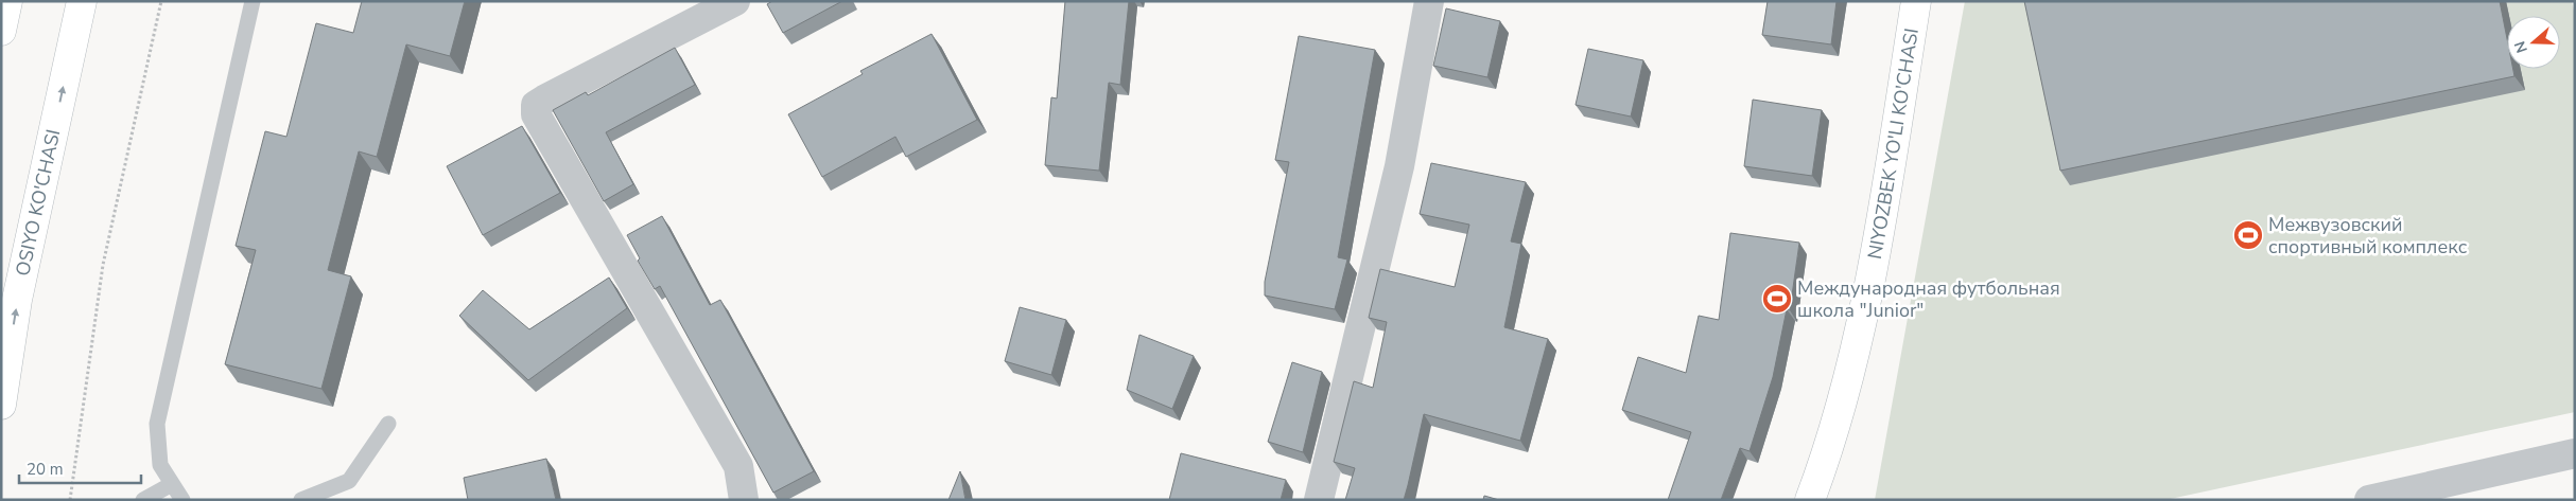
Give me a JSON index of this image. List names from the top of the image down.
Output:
{
  "streets": {
    "street": ["NIYOZBEK YO'LI KO'CHASI", "OSIYO KO'CHASI"]
  },
  "one_way": ["OSIYO KO'CHASI"],
  "places": {
    "sports": ["Межвузовский спортивный комплекс", "Международная футбольная школа \"Junior\""]
  },
  "scale_bar": "20 m",
  "north": "left"
}
